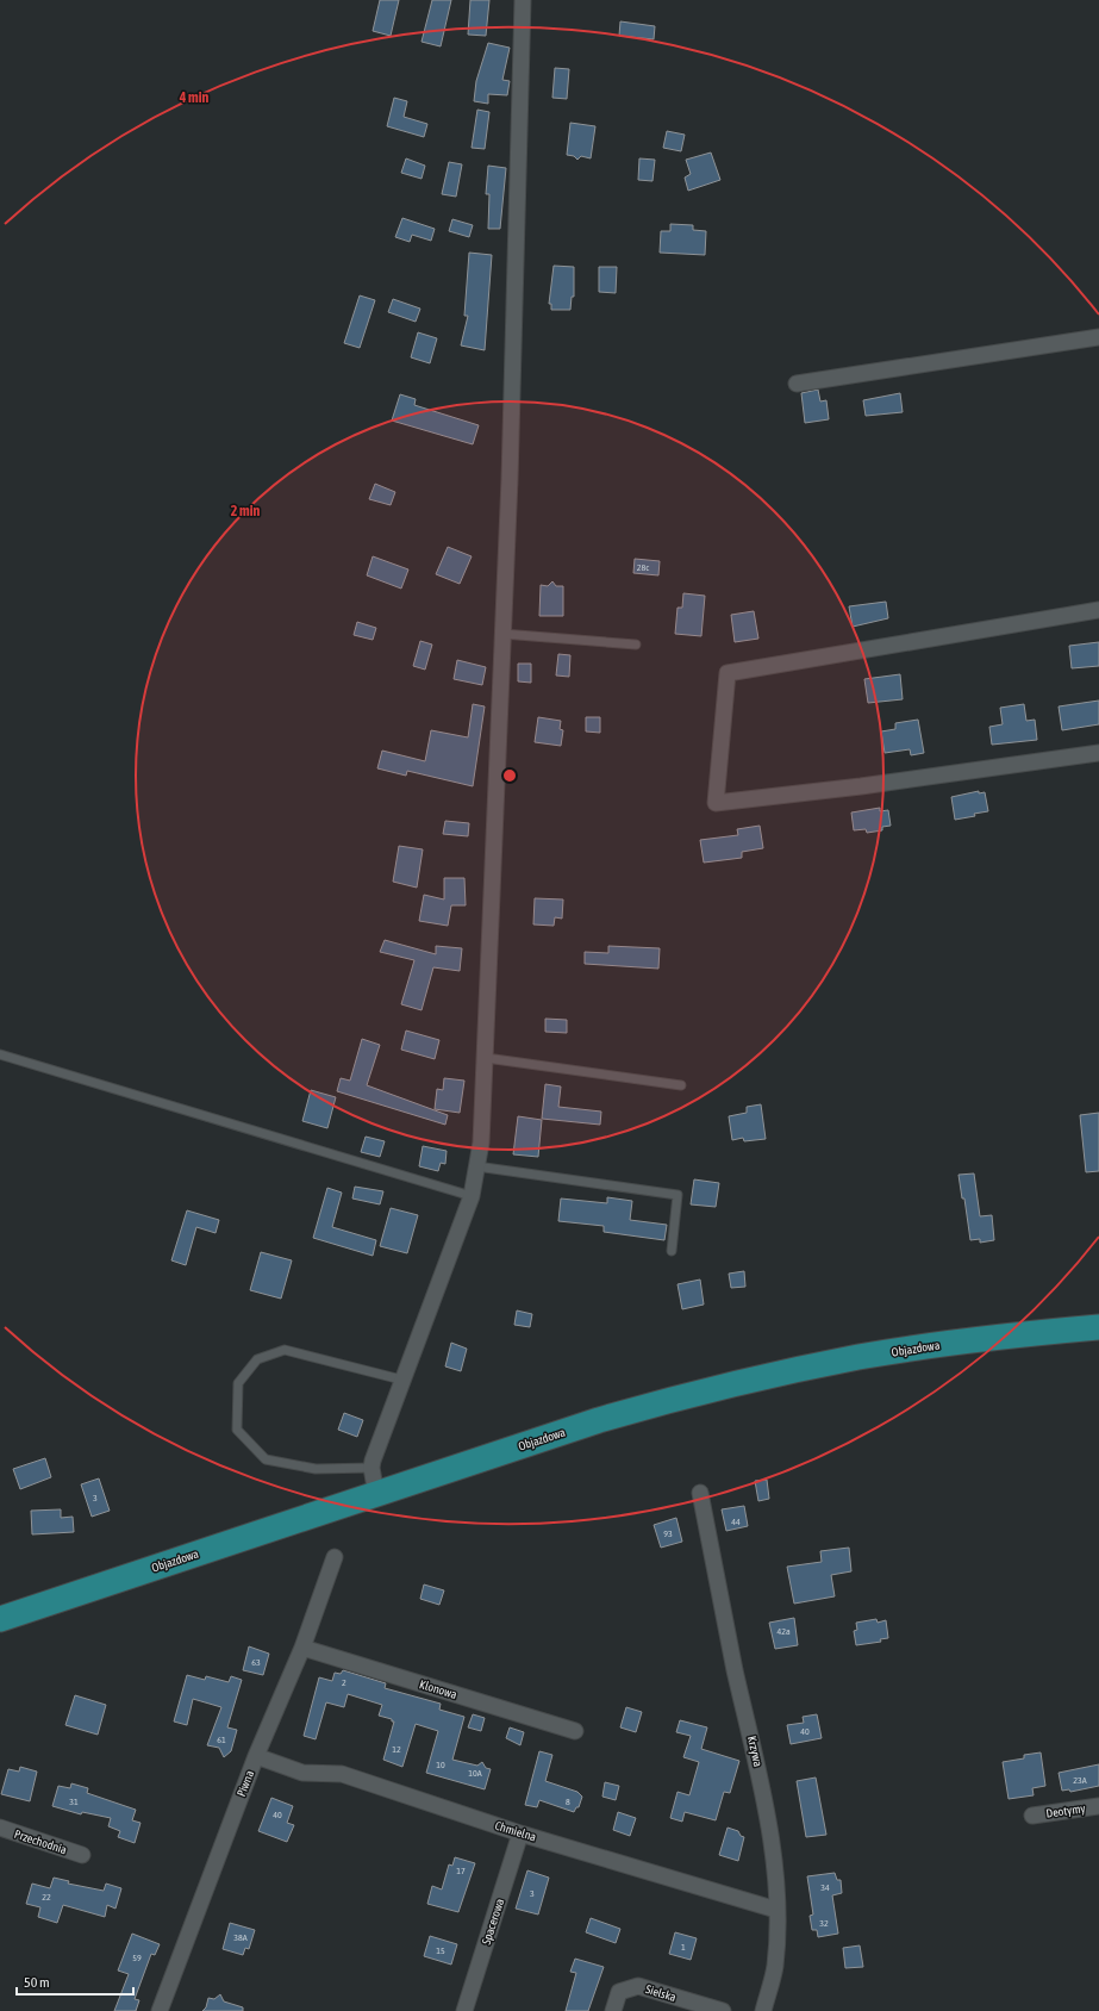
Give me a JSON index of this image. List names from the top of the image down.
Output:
{
  "streets": {
    "main road": ["Objazdowa"],
    "street": [
      "Klonowa",
      "Krzywa",
      "Piwna",
      "Deotymy",
      "Chmielna",
      "Przechodnia",
      "Spacerowa",
      "Sielska"
    ]
  },
  "crossings": [
    ["Klonowa", "Piwna"],
    ["Krzywa", "Chmielna"],
    ["Piwna", "Chmielna"],
    ["Chmielna", "Spacerowa"]
  ],
  "house_numbers": [
    "28c",
    "3",
    "44",
    "93",
    "42a",
    "63",
    "2",
    "40",
    "61",
    "12",
    "10",
    "10A",
    "23A",
    "31",
    "8",
    "40",
    "17",
    "34",
    "3",
    "22",
    "32",
    "38A",
    "1",
    "15",
    "59"
  ],
  "scale_bar": "50 m",
  "rings": ["4 min", "2 min"]
}
